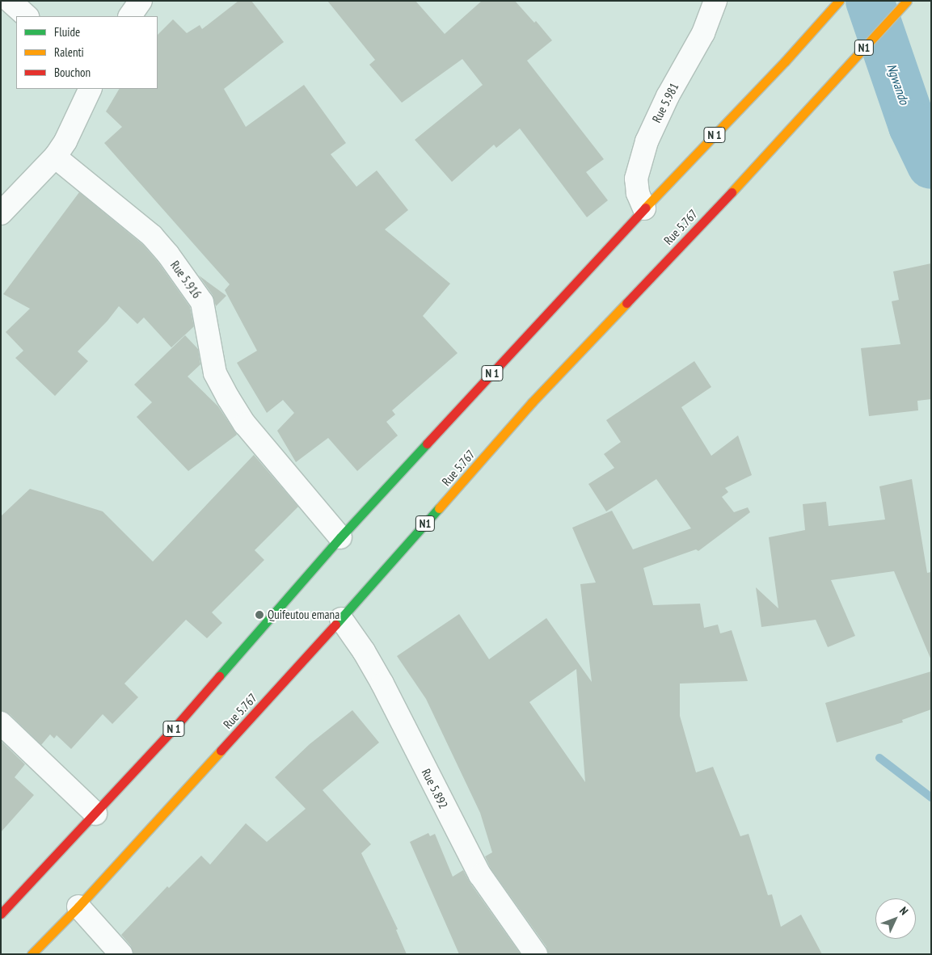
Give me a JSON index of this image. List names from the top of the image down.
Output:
{
  "streets": {
    "highway": ["N1", "N 1", "Rue 5.767"],
    "street": ["Rue 5.981", "Rue 5.916", "Rue 5.892"]
  },
  "crossings": [
    ["Rue 5.981", "N 1"],
    ["N 1", "Rue 5.916"],
    ["Rue 5.767", "Rue 5.892"]
  ],
  "water": ["Ngwando"],
  "places": ["Quifeutou emana"],
  "legend": ["Fluide", "Ralenti", "Bouchon"],
  "north": "top right"
}
